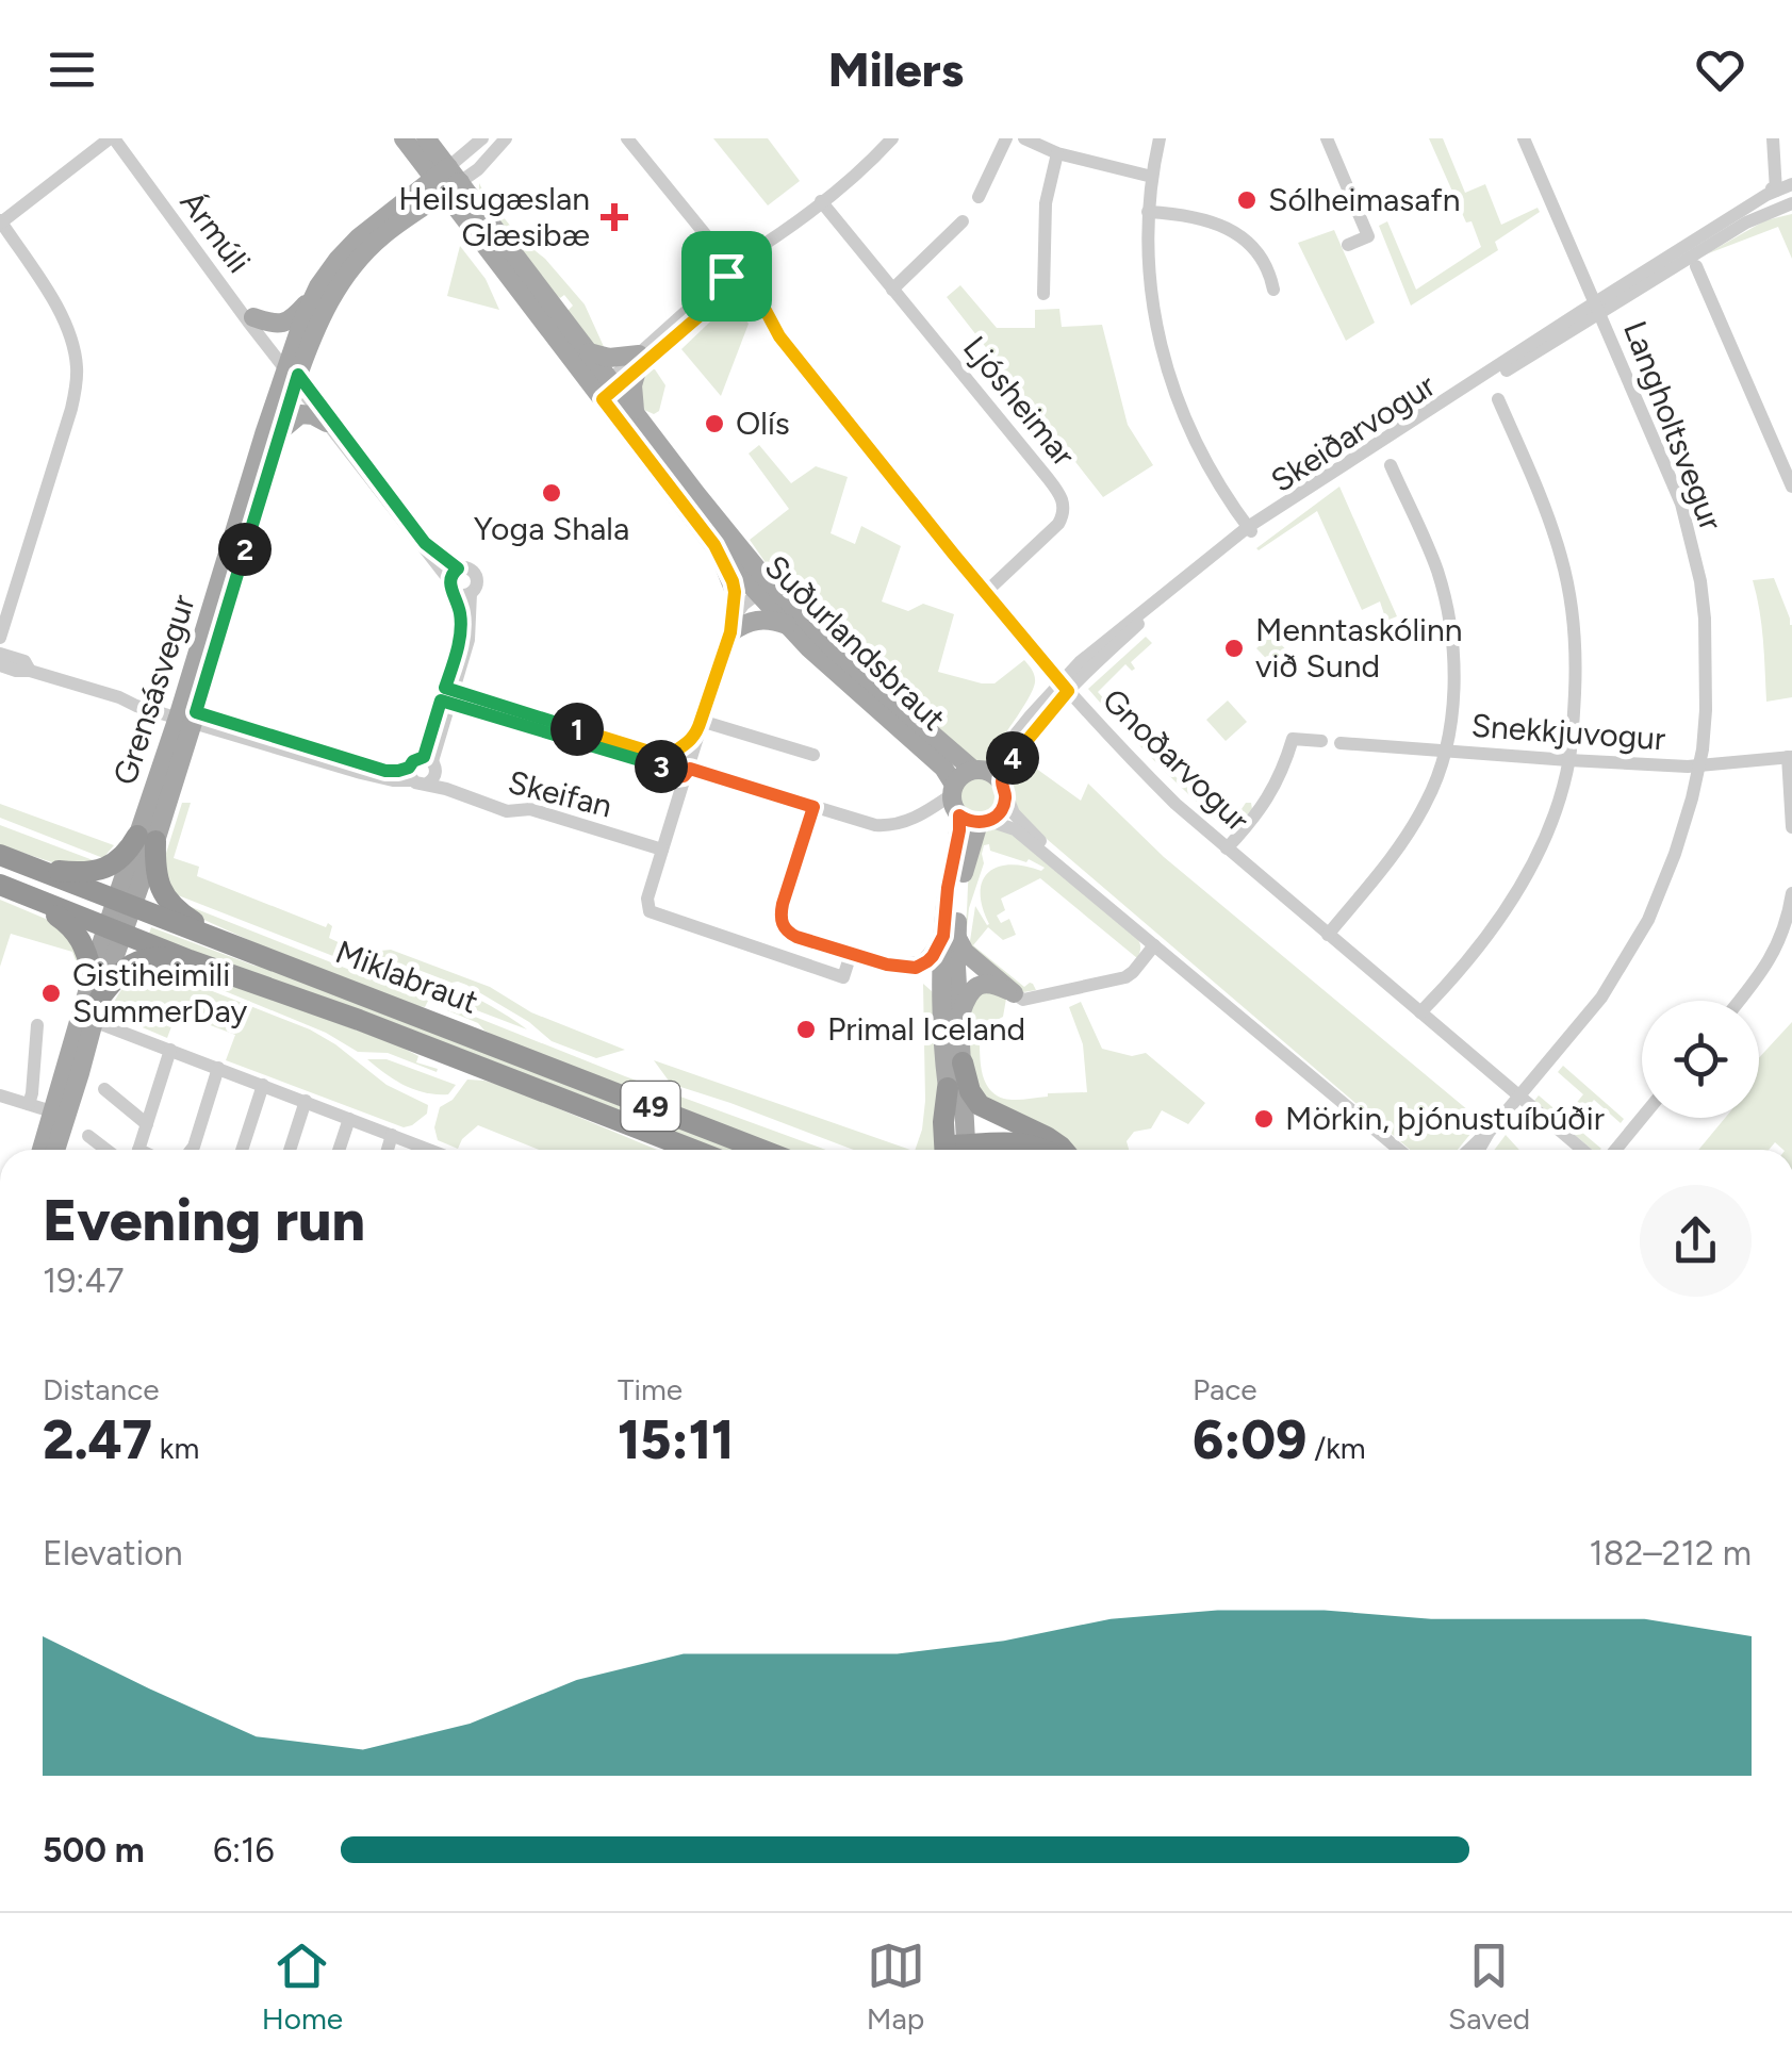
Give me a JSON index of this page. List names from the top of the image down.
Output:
{
  "streets": {
    "highway": ["Miklabraut", "49"],
    "main road": ["Suðurlandsbraut", "Grensásvegur"],
    "street": [
      "Ármúli",
      "Ljósheimar",
      "Langholtsvegur",
      "Skeiðarvogur",
      "Snekkjuvogur",
      "Gnoðarvogur",
      "Skeifan"
    ]
  },
  "crossings": [
    ["Ármúli", "Grensásvegur"],
    ["Ljósheimar", "Gnoðarvogur"],
    ["Langholtsvegur", "Skeiðarvogur"],
    ["Langholtsvegur", "Snekkjuvogur"],
    ["Langholtsvegur", "Gnoðarvogur"],
    ["Skeiðarvogur", "Suðurlandsbraut"],
    ["Skeiðarvogur", "Gnoðarvogur"],
    ["Suðurlandsbraut", "Grensásvegur"],
    ["Suðurlandsbraut", "Skeifan"],
    ["Grensásvegur", "Skeifan"],
    ["Grensásvegur", "Miklabraut"]
  ],
  "places": {
    "other": [
      "Sólheimasafn",
      "Olís",
      "Yoga Shala",
      "Menntaskólinn við Sund",
      "Gistiheimili SummerDay",
      "Primal Iceland",
      "Mörkin, þjónustuíbúðir"
    ],
    "health": ["Heilsugæslan Glæsibæ"]
  },
  "page": {
    "header": "Milers",
    "pins": [
      "2",
      "1",
      "4",
      "3"
    ],
    "heading": ["Evening run", "19:47"],
    "stats": [
      ["Distance", "2.47 km"],
      ["Time", "15:11"],
      ["Pace", "6:09 /km"]
    ],
    "chart": ["Elevation", "182–212 m"],
    "list": [
      {
        "name": "500 m",
        "note": "6:16"
      }
    ],
    "tabs": ["Home", "Map", "Saved"]
  }
}
